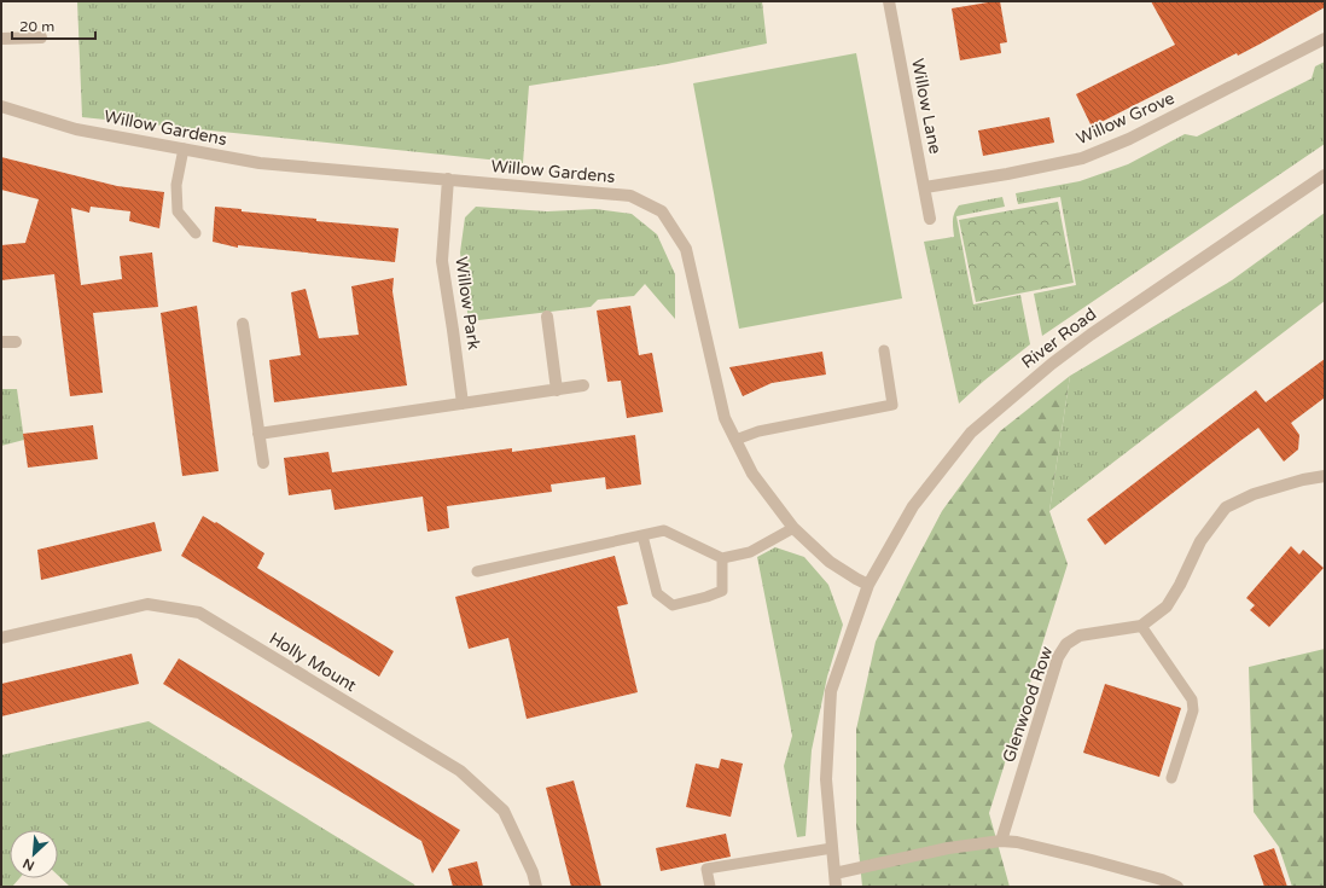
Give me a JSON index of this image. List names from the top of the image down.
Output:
{
  "streets": {
    "street": [
      "Willow Lane",
      "Willow Grove",
      "Willow Gardens",
      "Willow Park",
      "River Road",
      "Holly Mount",
      "Glenwood Row"
    ]
  },
  "crossings": [
    ["Willow Lane", "Willow Grove"],
    ["Willow Gardens", "Willow Park"],
    ["Willow Gardens", "River Road"]
  ],
  "scale_bar": "20 m",
  "north": "bottom left"
}
